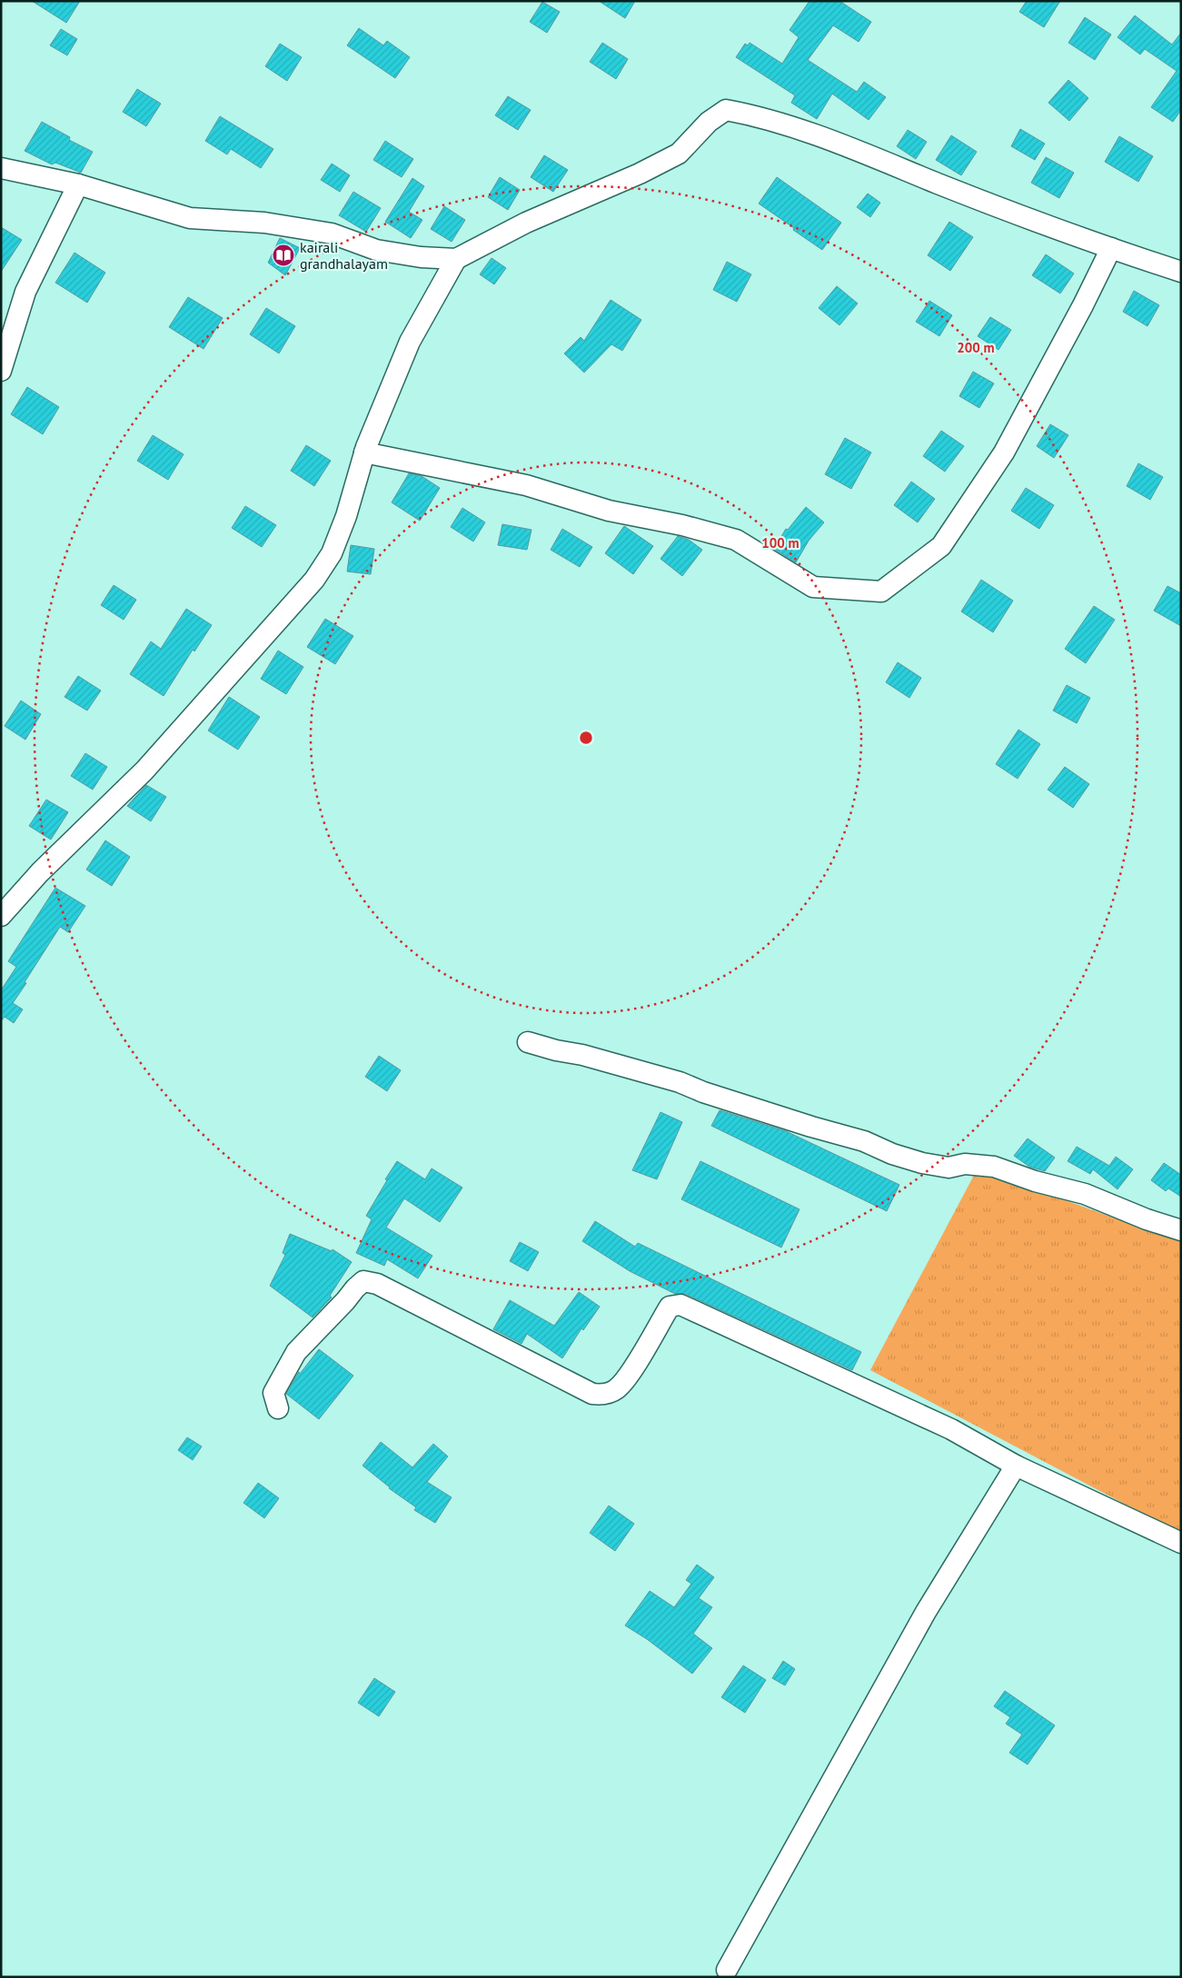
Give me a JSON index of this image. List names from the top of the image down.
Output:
{
  "places": {
    "library": ["kairali grandhalayam"]
  },
  "rings": ["200 m", "100 m"]
}
